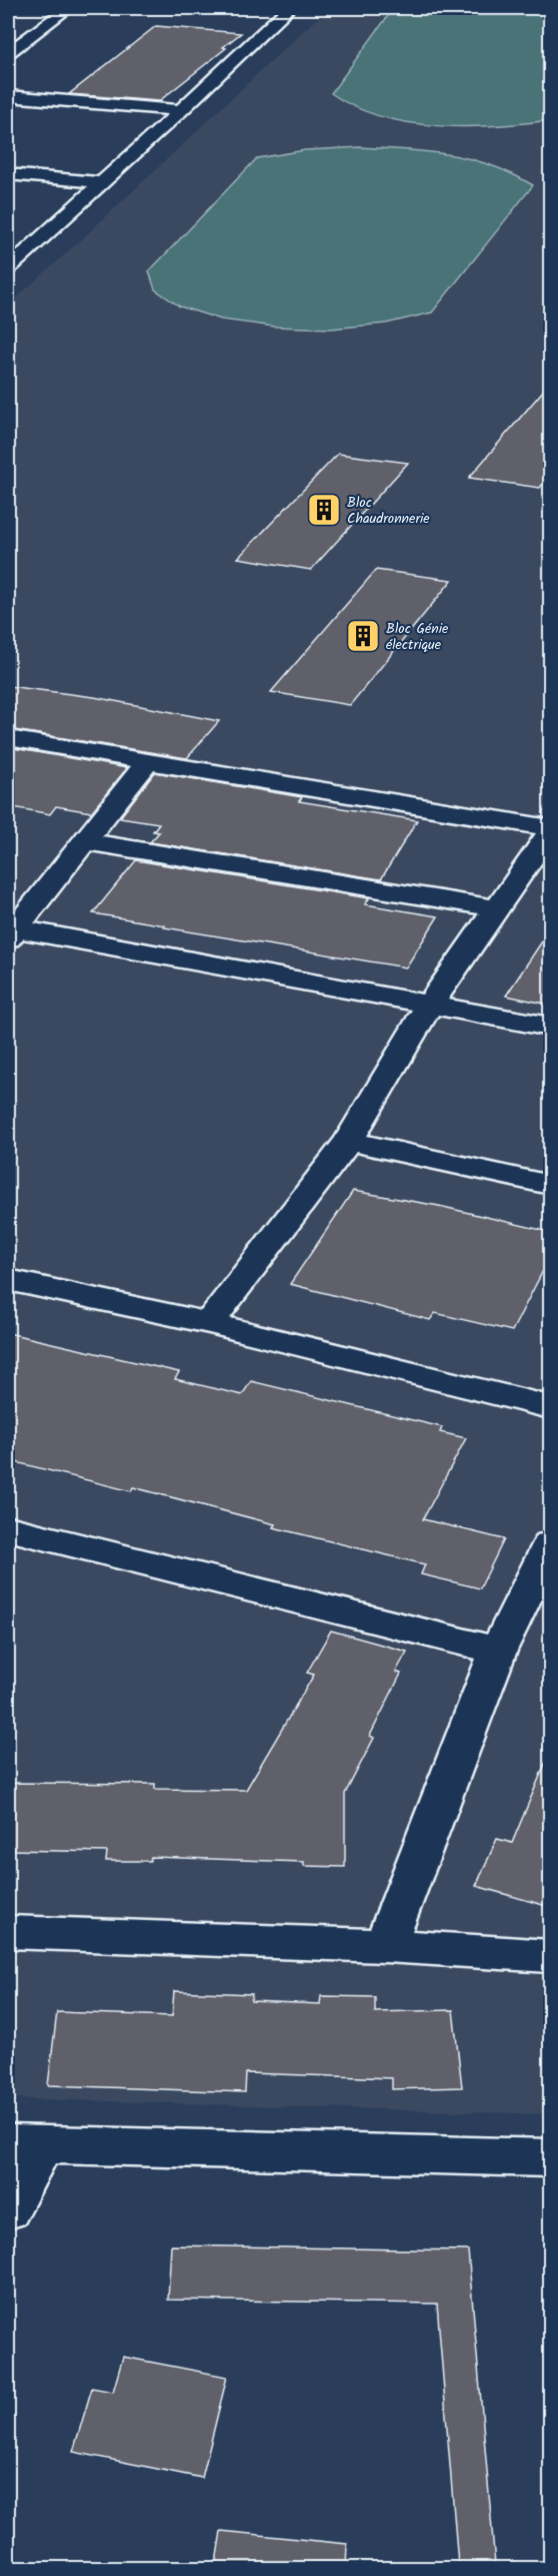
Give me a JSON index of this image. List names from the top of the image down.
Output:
{
  "places": {
    "building": ["Bloc Chaudronnerie", "Bloc Génie électrique"]
  }
}
